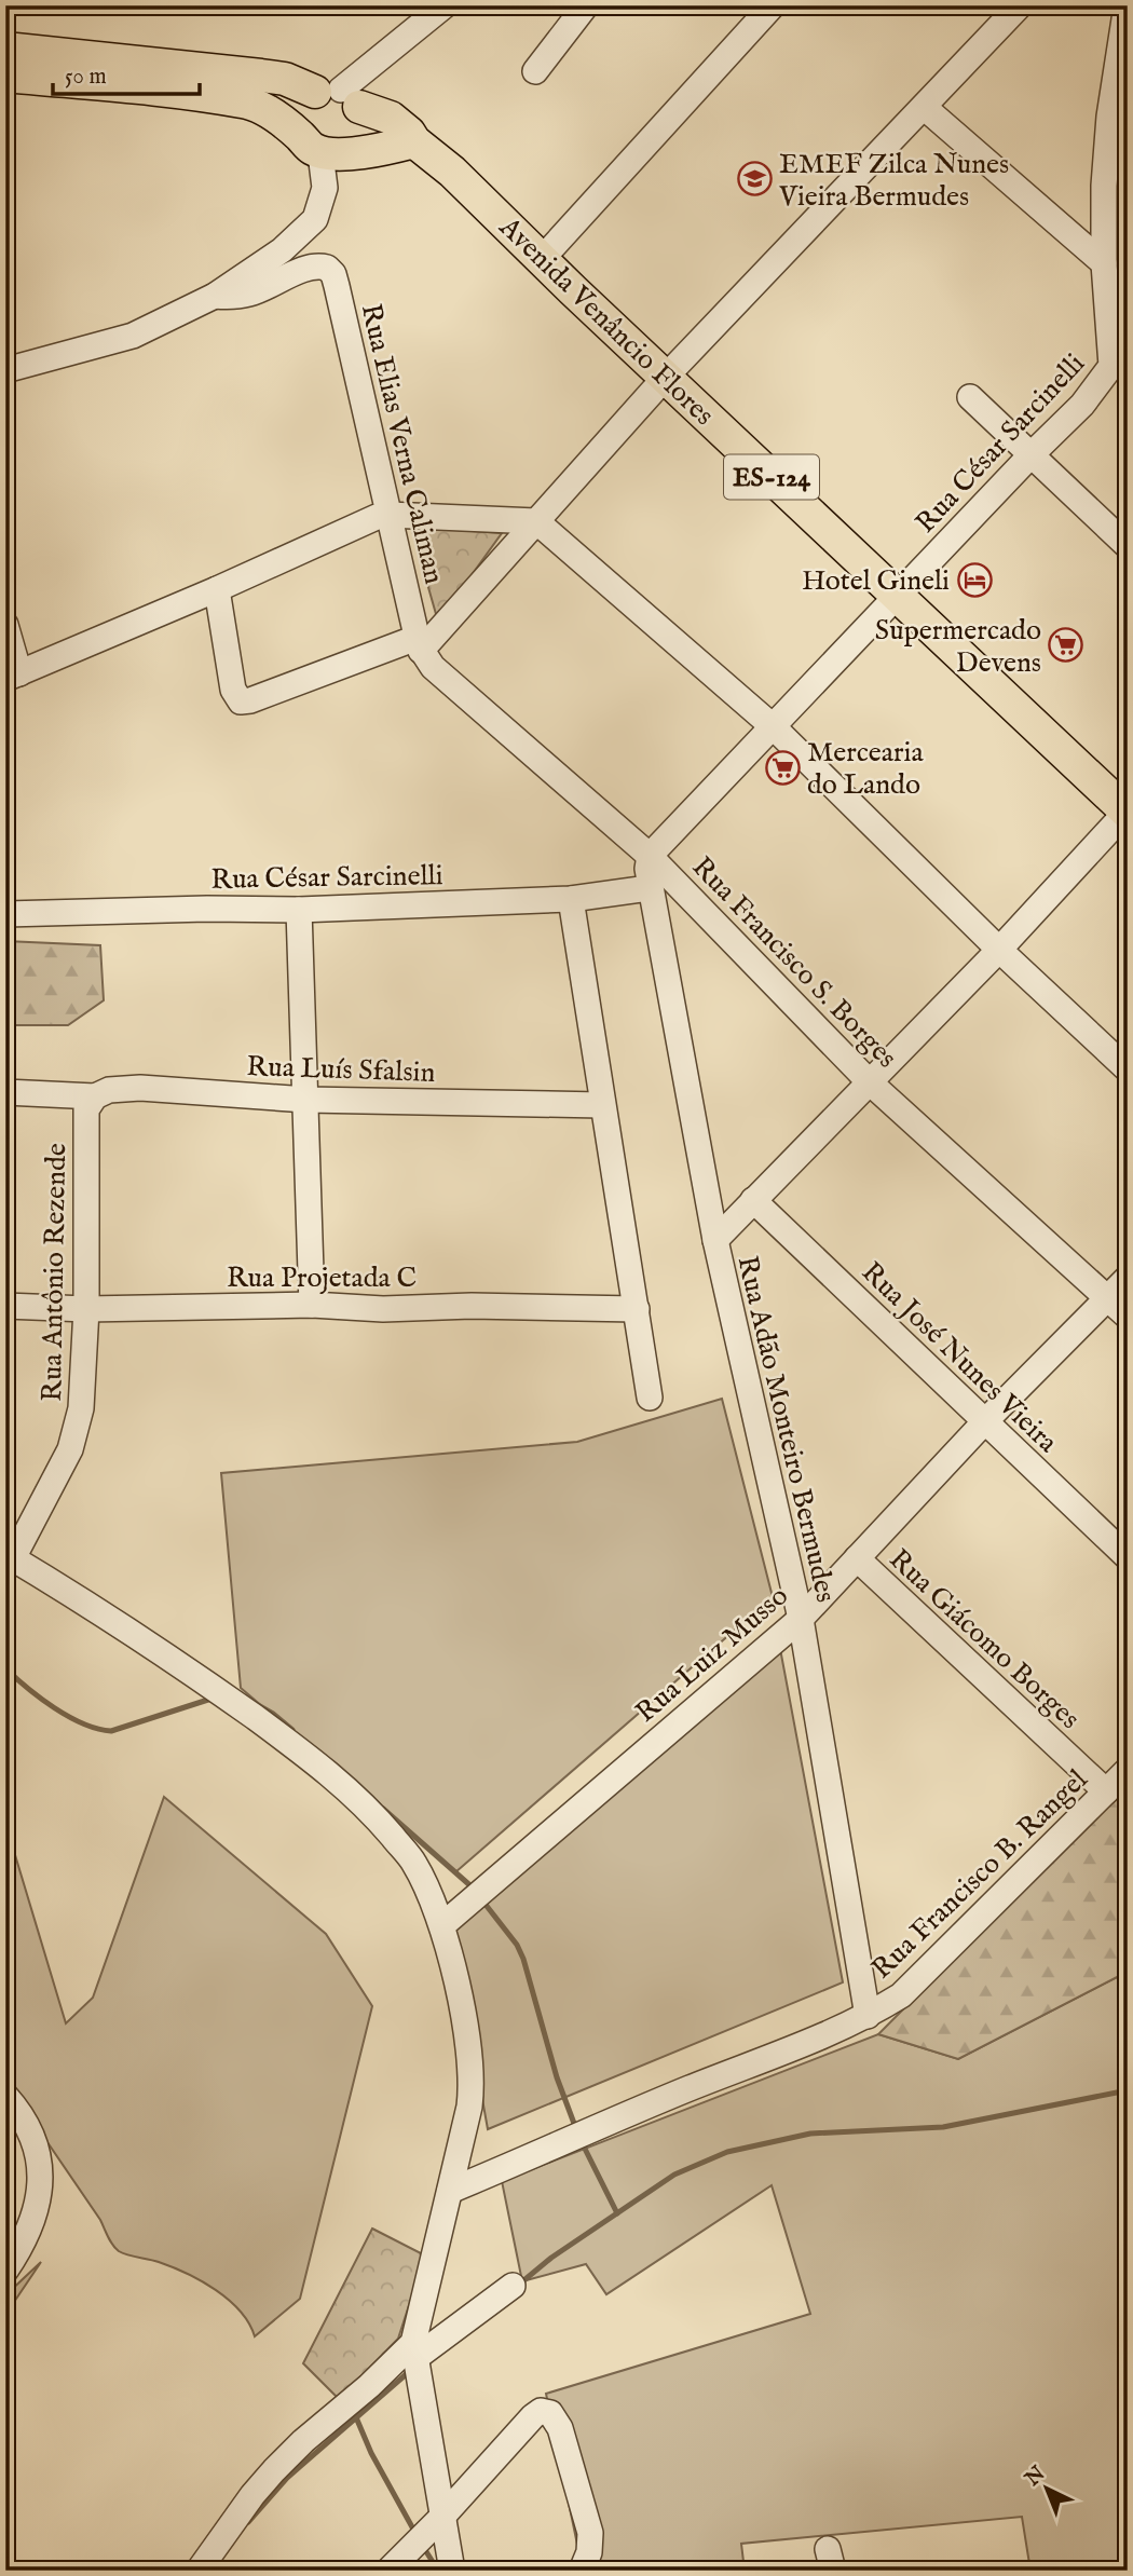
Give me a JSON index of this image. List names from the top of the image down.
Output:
{
  "streets": {
    "main road": ["Avenida Venâncio Flores", "ES-124"],
    "street": [
      "Rua César Sarcinelli",
      "Rua Elias Verna Caliman",
      "Rua Francisco S. Borges",
      "Rua Luís Sfalsin",
      "Rua Antônio Rezende",
      "Rua Projetada C",
      "Rua José Nunes Vieira",
      "Rua Adão Monteiro Bermudes",
      "Rua Giácomo Borges",
      "Rua Luiz Musso",
      "Rua Francisco B. Rangel"
    ]
  },
  "crossings": [
    ["Avenida Venâncio Flores", "Rua César Sarcinelli"],
    ["Rua César Sarcinelli", "Rua Francisco S. Borges"],
    ["Rua César Sarcinelli", "Rua Adão Monteiro Bermudes"],
    ["Rua Elias Verna Caliman", "Rua Francisco S. Borges"],
    ["Rua Francisco S. Borges", "Rua Adão Monteiro Bermudes"],
    ["Rua Francisco S. Borges", "Rua Luiz Musso"],
    ["Rua Luís Sfalsin", "Rua Antônio Rezende"],
    ["Rua Antônio Rezende", "Rua Projetada C"],
    ["Rua José Nunes Vieira", "Rua Luiz Musso"],
    ["Rua Adão Monteiro Bermudes", "Rua Luiz Musso"],
    ["Rua Adão Monteiro Bermudes", "Rua Francisco B. Rangel"],
    ["Rua Giácomo Borges", "Rua Luiz Musso"],
    ["Rua Giácomo Borges", "Rua Francisco B. Rangel"]
  ],
  "places": {
    "school or university": ["EMEF Zilca Nunes Vieira Bermudes"],
    "hotel": ["Hotel Gineli"],
    "supermarket": ["Supermercado Devens", "Mercearia do Lando"]
  },
  "scale_bar": "50 m",
  "north": "top left"
}
